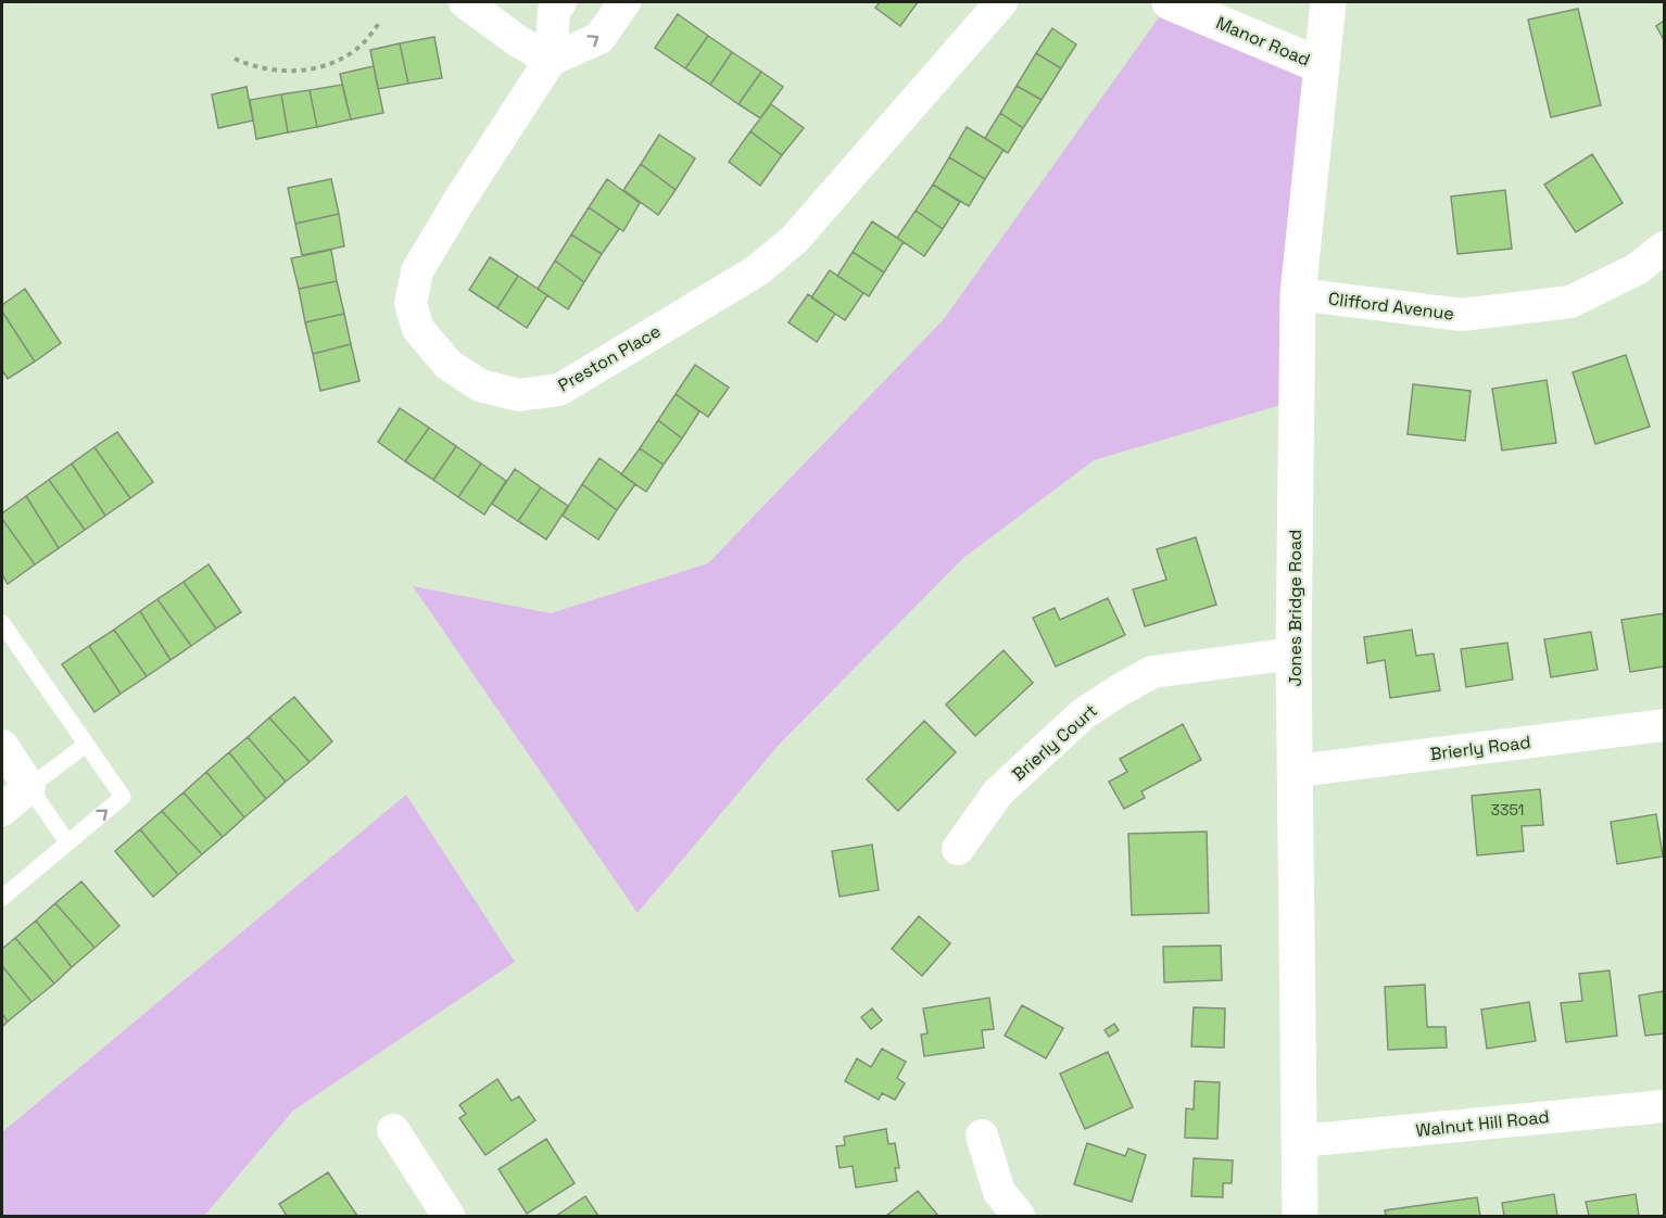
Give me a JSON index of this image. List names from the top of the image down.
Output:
{
  "streets": {
    "main road": ["Manor Road", "Jones Bridge Road"],
    "street": [
      "Clifford Avenue",
      "Preston Place",
      "Brierly Court",
      "Brierly Road",
      "Walnut Hill Road"
    ]
  },
  "crossings": [
    ["Manor Road", "Jones Bridge Road"],
    ["Clifford Avenue", "Jones Bridge Road"],
    ["Jones Bridge Road", "Brierly Court"],
    ["Jones Bridge Road", "Brierly Road"],
    ["Jones Bridge Road", "Walnut Hill Road"]
  ],
  "house_numbers": ["3351"]
}
